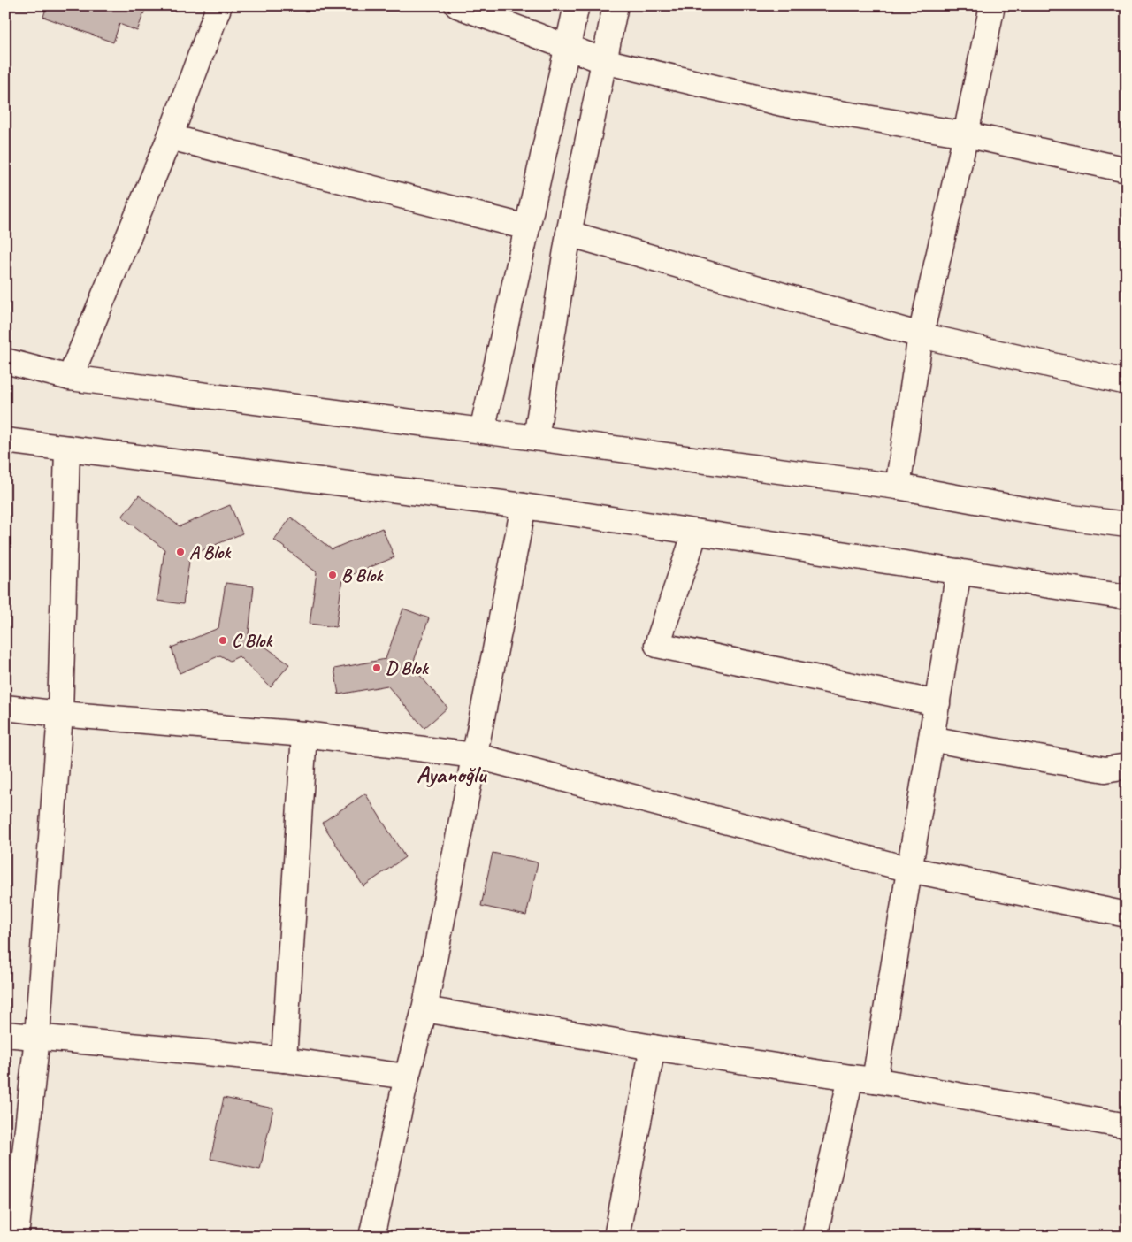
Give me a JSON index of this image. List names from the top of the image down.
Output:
{
  "districts": ["Ayanoğlu"],
  "places": [
    "A Blok",
    "B Blok",
    "C Blok",
    "D Blok"
  ]
}
